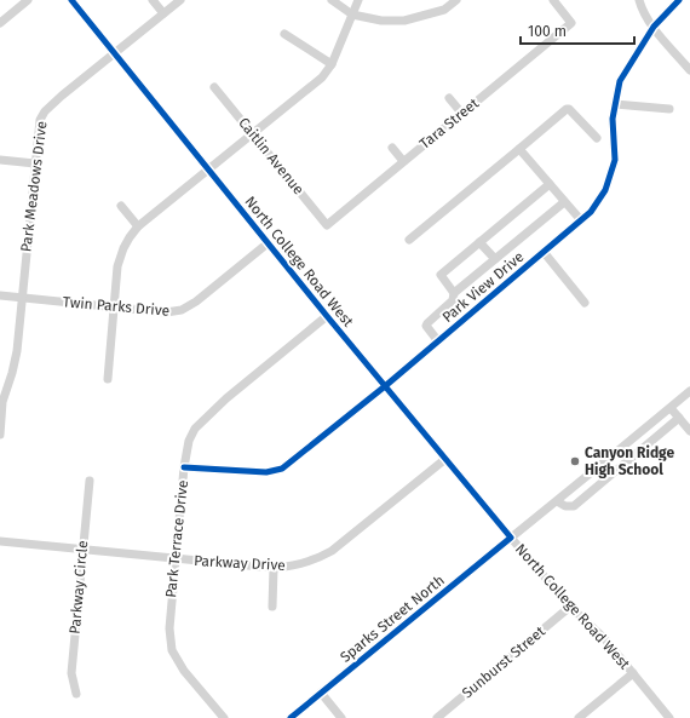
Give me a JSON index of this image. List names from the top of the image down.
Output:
{
  "streets": {
    "street": [
      "Tara Street",
      "Caitlin Avenue",
      "Park Meadows Drive",
      "North College Road West",
      "Park View Drive",
      "Twin Parks Drive",
      "Park Terrace Drive",
      "Parkway Drive",
      "Parkway Circle",
      "Sparks Street North",
      "Sunburst Street"
    ]
  },
  "crossings": [
    ["Tara Street", "Caitlin Avenue"],
    ["Park Meadows Drive", "North College Road West"],
    ["Park Meadows Drive", "Twin Parks Drive"],
    ["North College Road West", "Park View Drive"],
    ["North College Road West", "Twin Parks Drive"],
    ["North College Road West", "Park Terrace Drive"],
    ["North College Road West", "Parkway Drive"],
    ["North College Road West", "Sparks Street North"],
    ["North College Road West", "Sunburst Street"],
    ["Park View Drive", "Park Terrace Drive"],
    ["Park Terrace Drive", "Parkway Drive"],
    ["Parkway Drive", "Parkway Circle"]
  ],
  "places": ["Canyon Ridge High School"],
  "scale_bar": "100 m"
}
